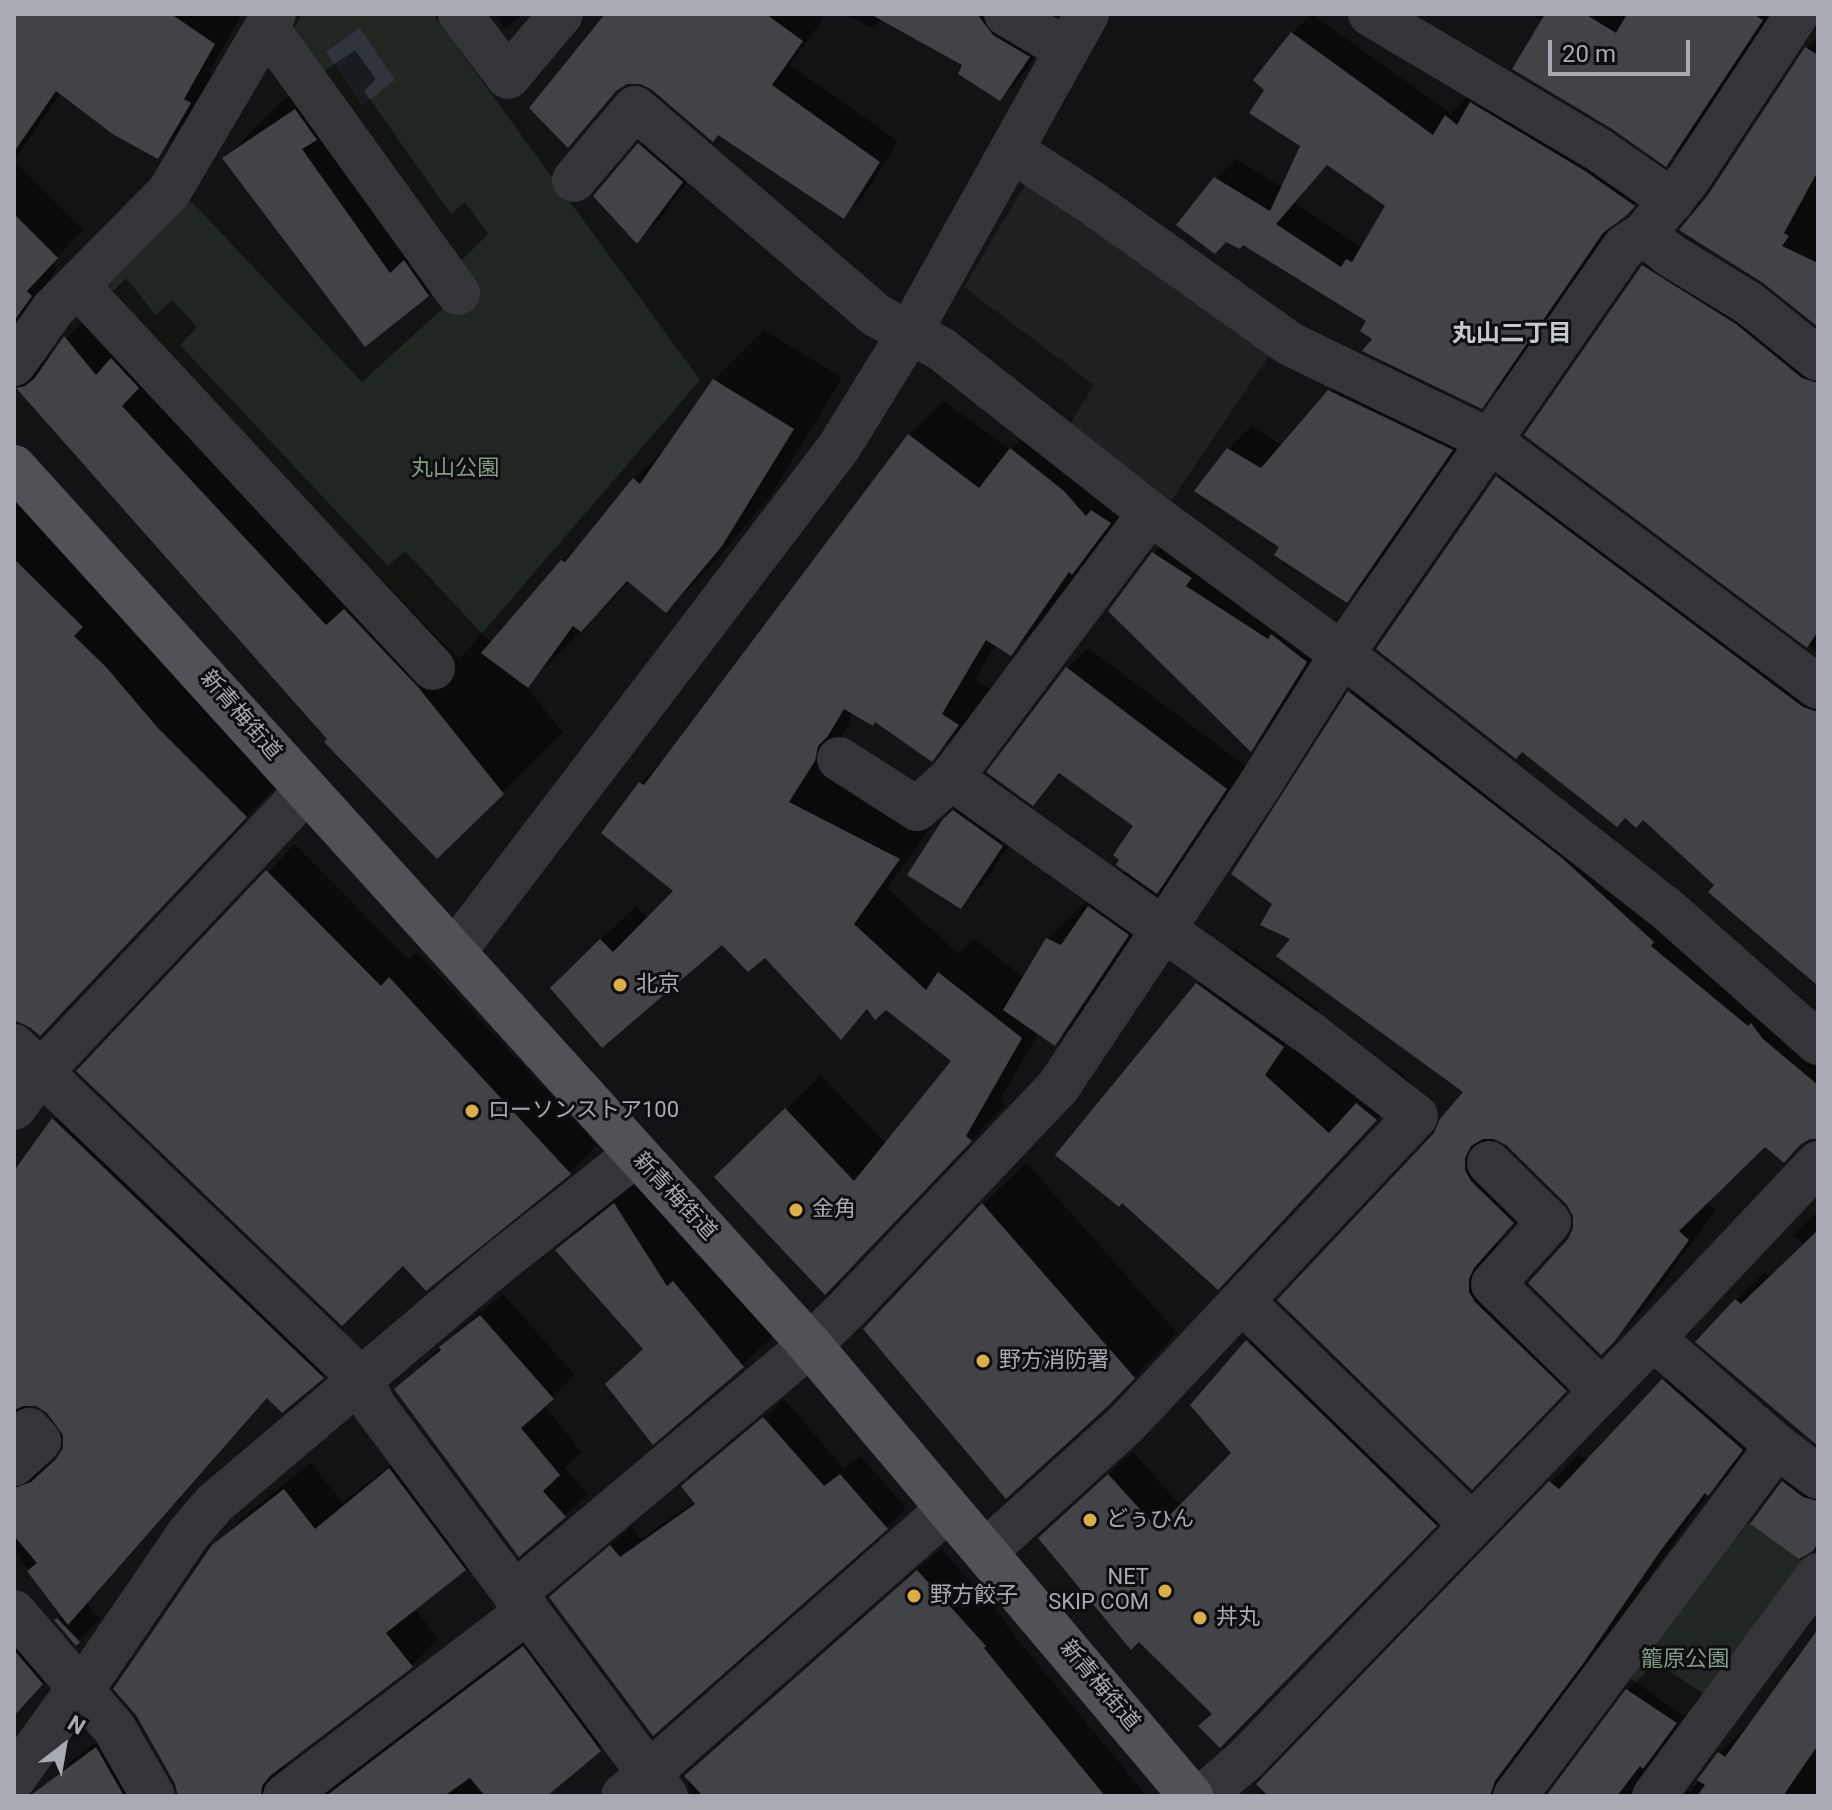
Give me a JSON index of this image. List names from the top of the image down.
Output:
{
  "streets": {
    "main road": ["新青梅街道"]
  },
  "districts": ["丸山二丁目"],
  "parks": ["丸山公園", "籠原公園"],
  "places": [
    "北京",
    "ローソンストア100",
    "金角",
    "野方消防署",
    "どぅひん",
    "NET SKIP COM",
    "野方餃子",
    "丼丸"
  ],
  "scale_bar": "20 m",
  "north": "top right"
}
